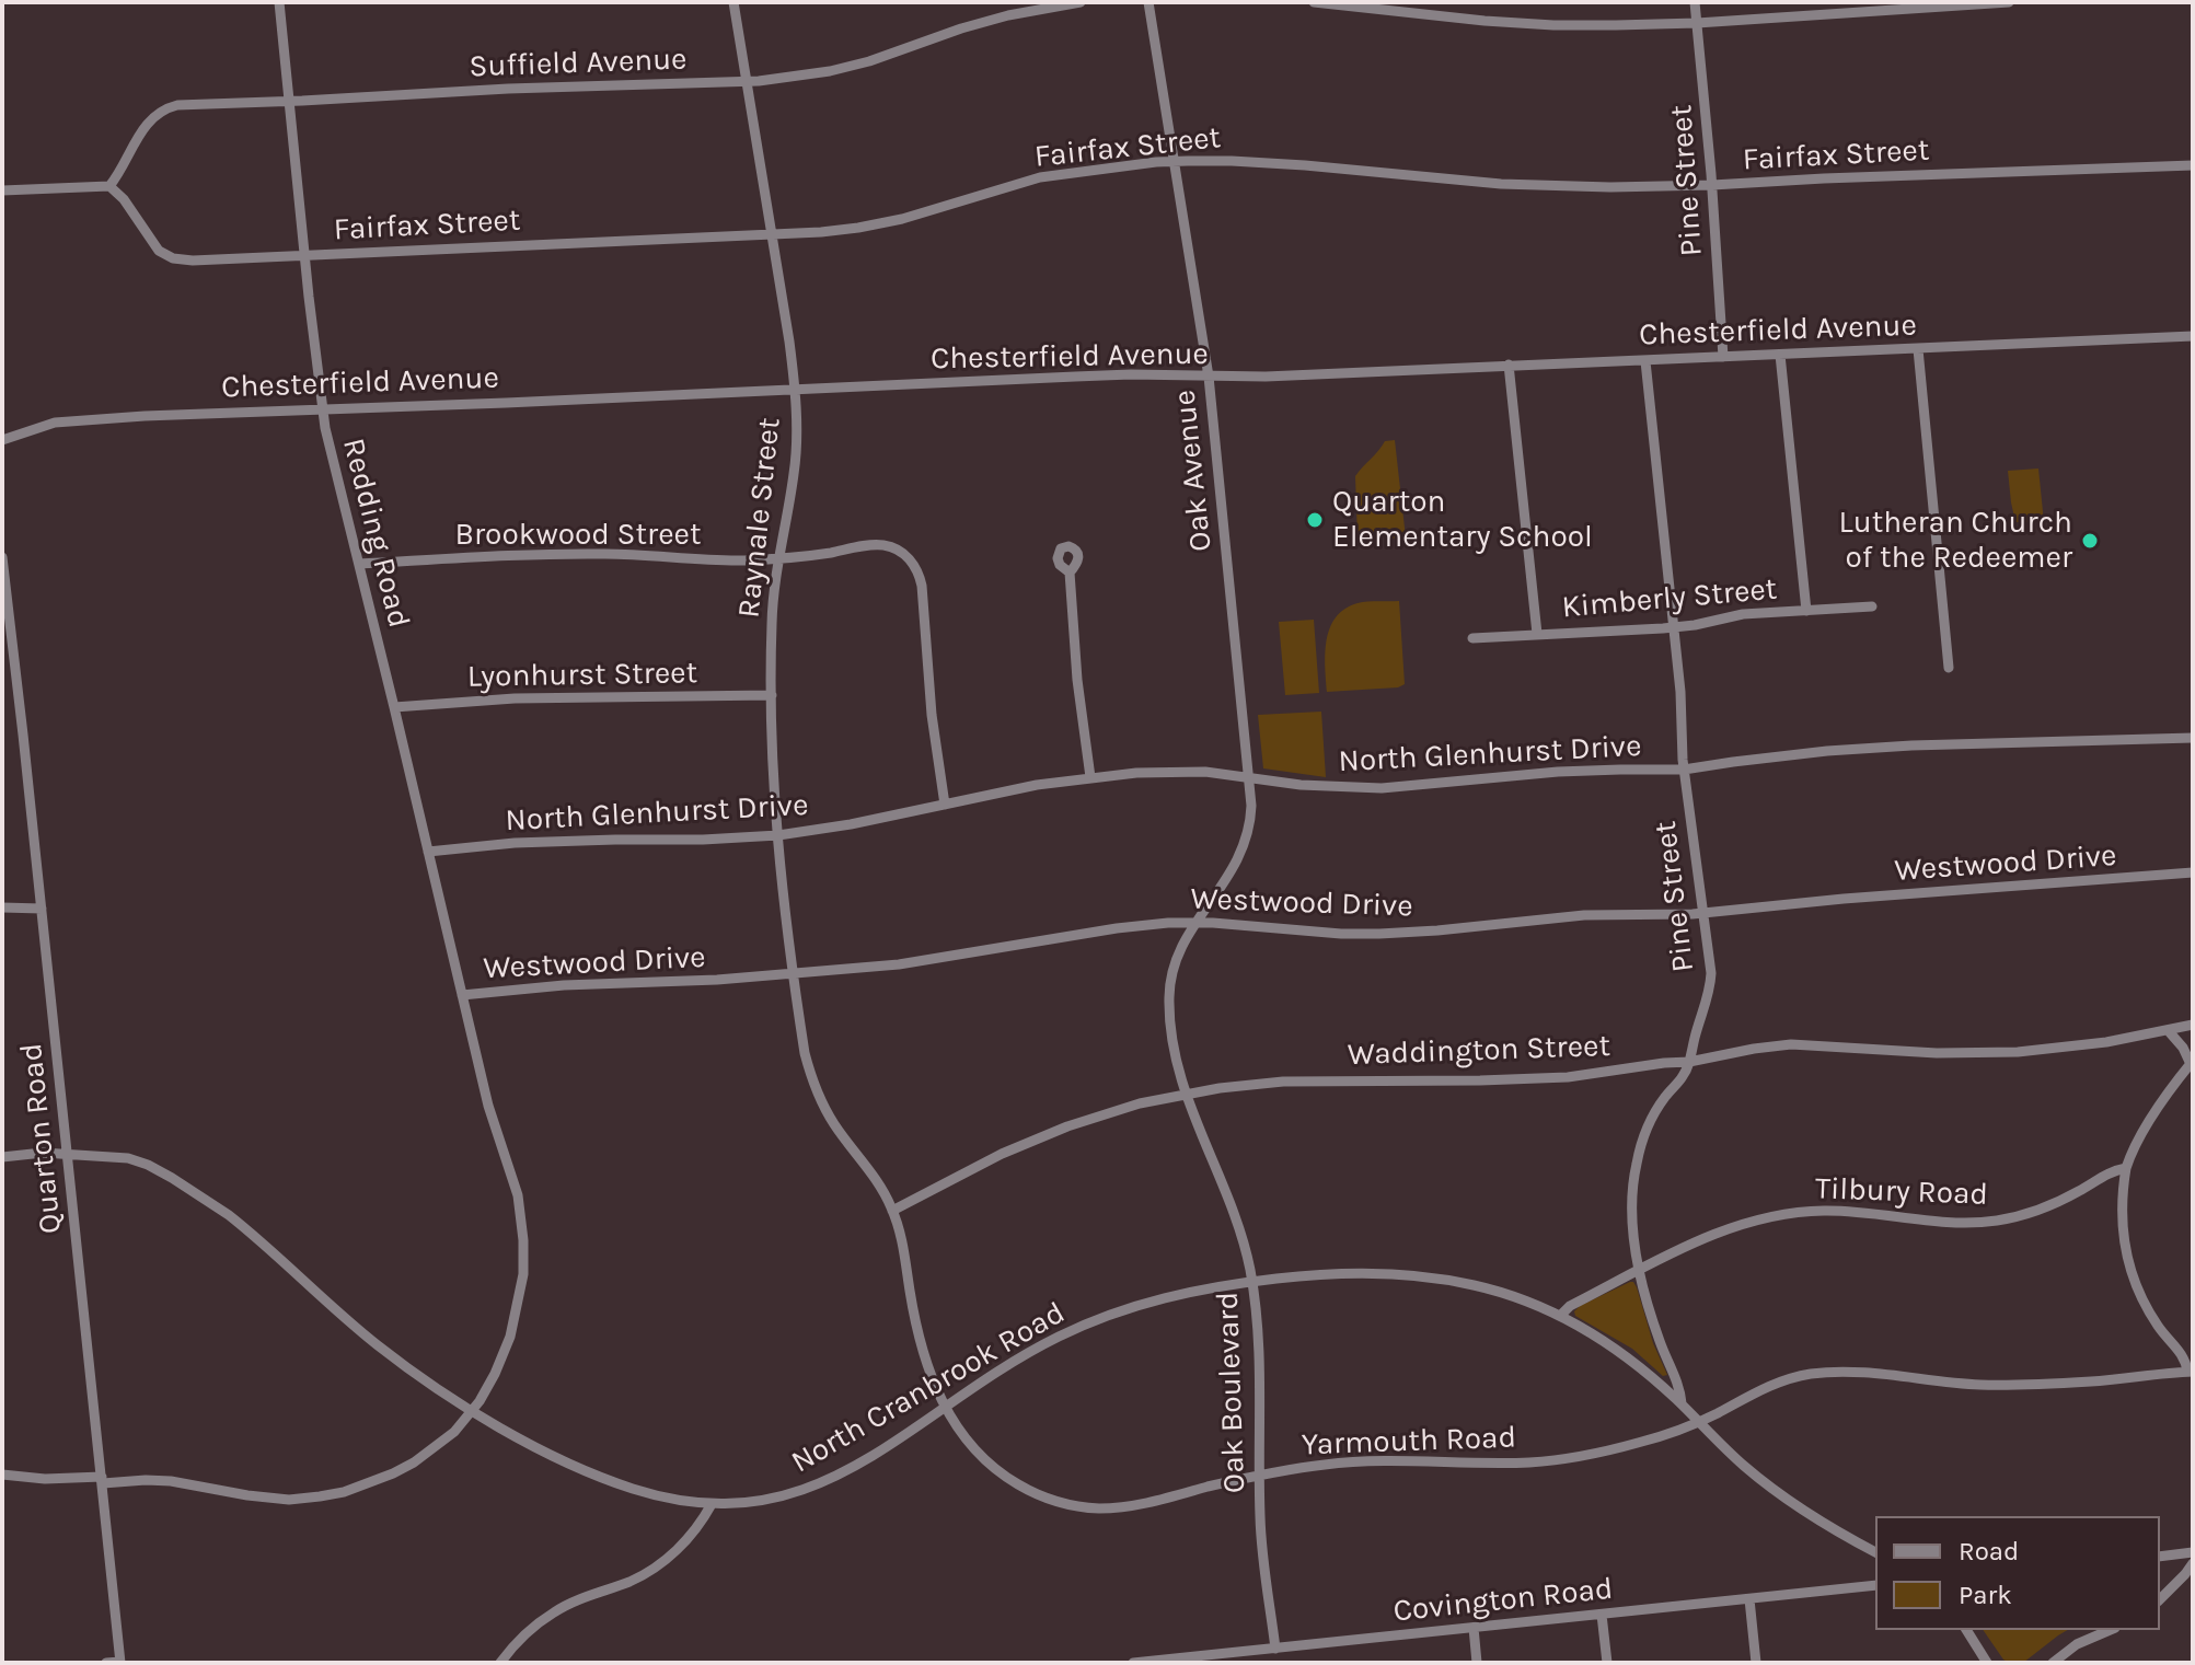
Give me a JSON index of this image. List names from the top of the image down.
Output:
{
  "streets": {
    "street": [
      "Suffield Avenue",
      "Fairfax Street",
      "Pine Street",
      "Chesterfield Avenue",
      "Oak Avenue",
      "Raynale Street",
      "Redding Road",
      "Brookwood Street",
      "Kimberly Street",
      "Lyonhurst Street",
      "North Glenhurst Drive",
      "Westwood Drive",
      "Waddington Street",
      "Quarton Road",
      "Tilbury Road",
      "North Cranbrook Road",
      "Oak Boulevard",
      "Yarmouth Road",
      "Covington Road"
    ]
  },
  "crossings": [
    ["Suffield Avenue", "Fairfax Street"],
    ["Suffield Avenue", "Raynale Street"],
    ["Suffield Avenue", "Redding Road"],
    ["Fairfax Street", "Pine Street"],
    ["Fairfax Street", "Oak Avenue"],
    ["Fairfax Street", "Raynale Street"],
    ["Fairfax Street", "Redding Road"],
    ["Pine Street", "Chesterfield Avenue"],
    ["Pine Street", "Kimberly Street"],
    ["Pine Street", "North Glenhurst Drive"],
    ["Pine Street", "Westwood Drive"],
    ["Pine Street", "Waddington Street"],
    ["Pine Street", "Tilbury Road"],
    ["Pine Street", "North Cranbrook Road"],
    ["Chesterfield Avenue", "Oak Avenue"],
    ["Chesterfield Avenue", "Raynale Street"],
    ["Chesterfield Avenue", "Redding Road"],
    ["Oak Avenue", "North Glenhurst Drive"],
    ["Oak Avenue", "Westwood Drive"],
    ["Oak Avenue", "Oak Boulevard"],
    ["Raynale Street", "Brookwood Street"],
    ["Raynale Street", "Lyonhurst Street"],
    ["Raynale Street", "North Glenhurst Drive"],
    ["Raynale Street", "Westwood Drive"],
    ["Raynale Street", "Yarmouth Road"],
    ["Redding Road", "Brookwood Street"],
    ["Redding Road", "Lyonhurst Street"],
    ["Redding Road", "North Glenhurst Drive"],
    ["Redding Road", "Westwood Drive"],
    ["Redding Road", "Quarton Road"],
    ["Redding Road", "North Cranbrook Road"],
    ["Brookwood Street", "North Glenhurst Drive"],
    ["Westwood Drive", "Oak Boulevard"],
    ["Waddington Street", "Oak Boulevard"],
    ["Waddington Street", "Yarmouth Road"],
    ["Quarton Road", "North Cranbrook Road"],
    ["Tilbury Road", "North Cranbrook Road"],
    ["North Cranbrook Road", "Oak Boulevard"],
    ["North Cranbrook Road", "Yarmouth Road"],
    ["Oak Boulevard", "Yarmouth Road"],
    ["Oak Boulevard", "Covington Road"]
  ],
  "places": ["Quarton Elementary School", "Lutheran Church of the Redeemer"],
  "legend": ["Road", "Park"]
}
